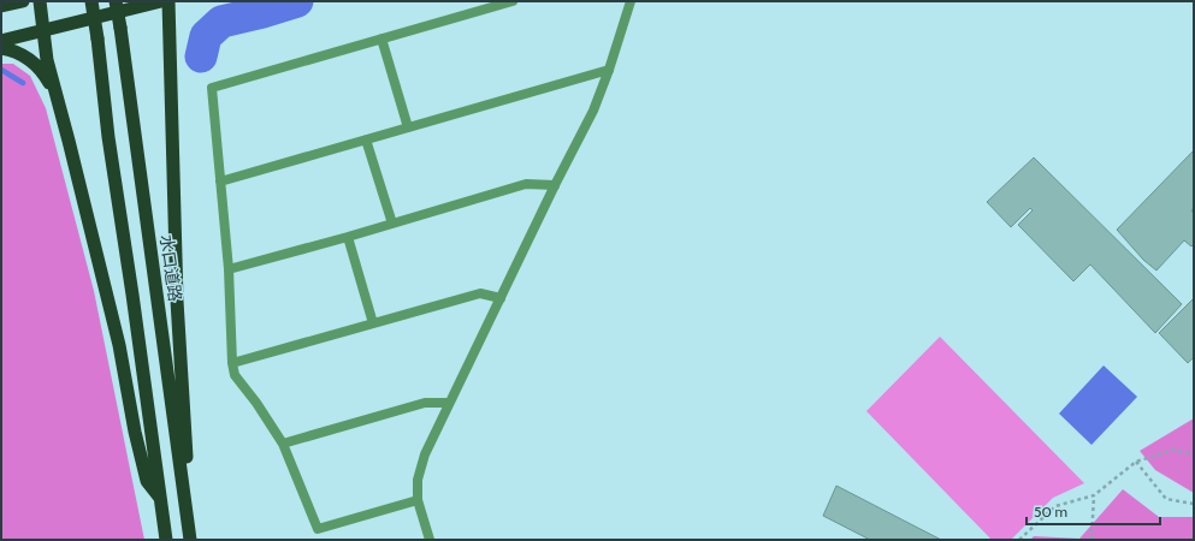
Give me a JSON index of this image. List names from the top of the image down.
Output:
{
  "streets": {
    "highway": ["水口道路"]
  },
  "scale_bar": "50 m"
}
